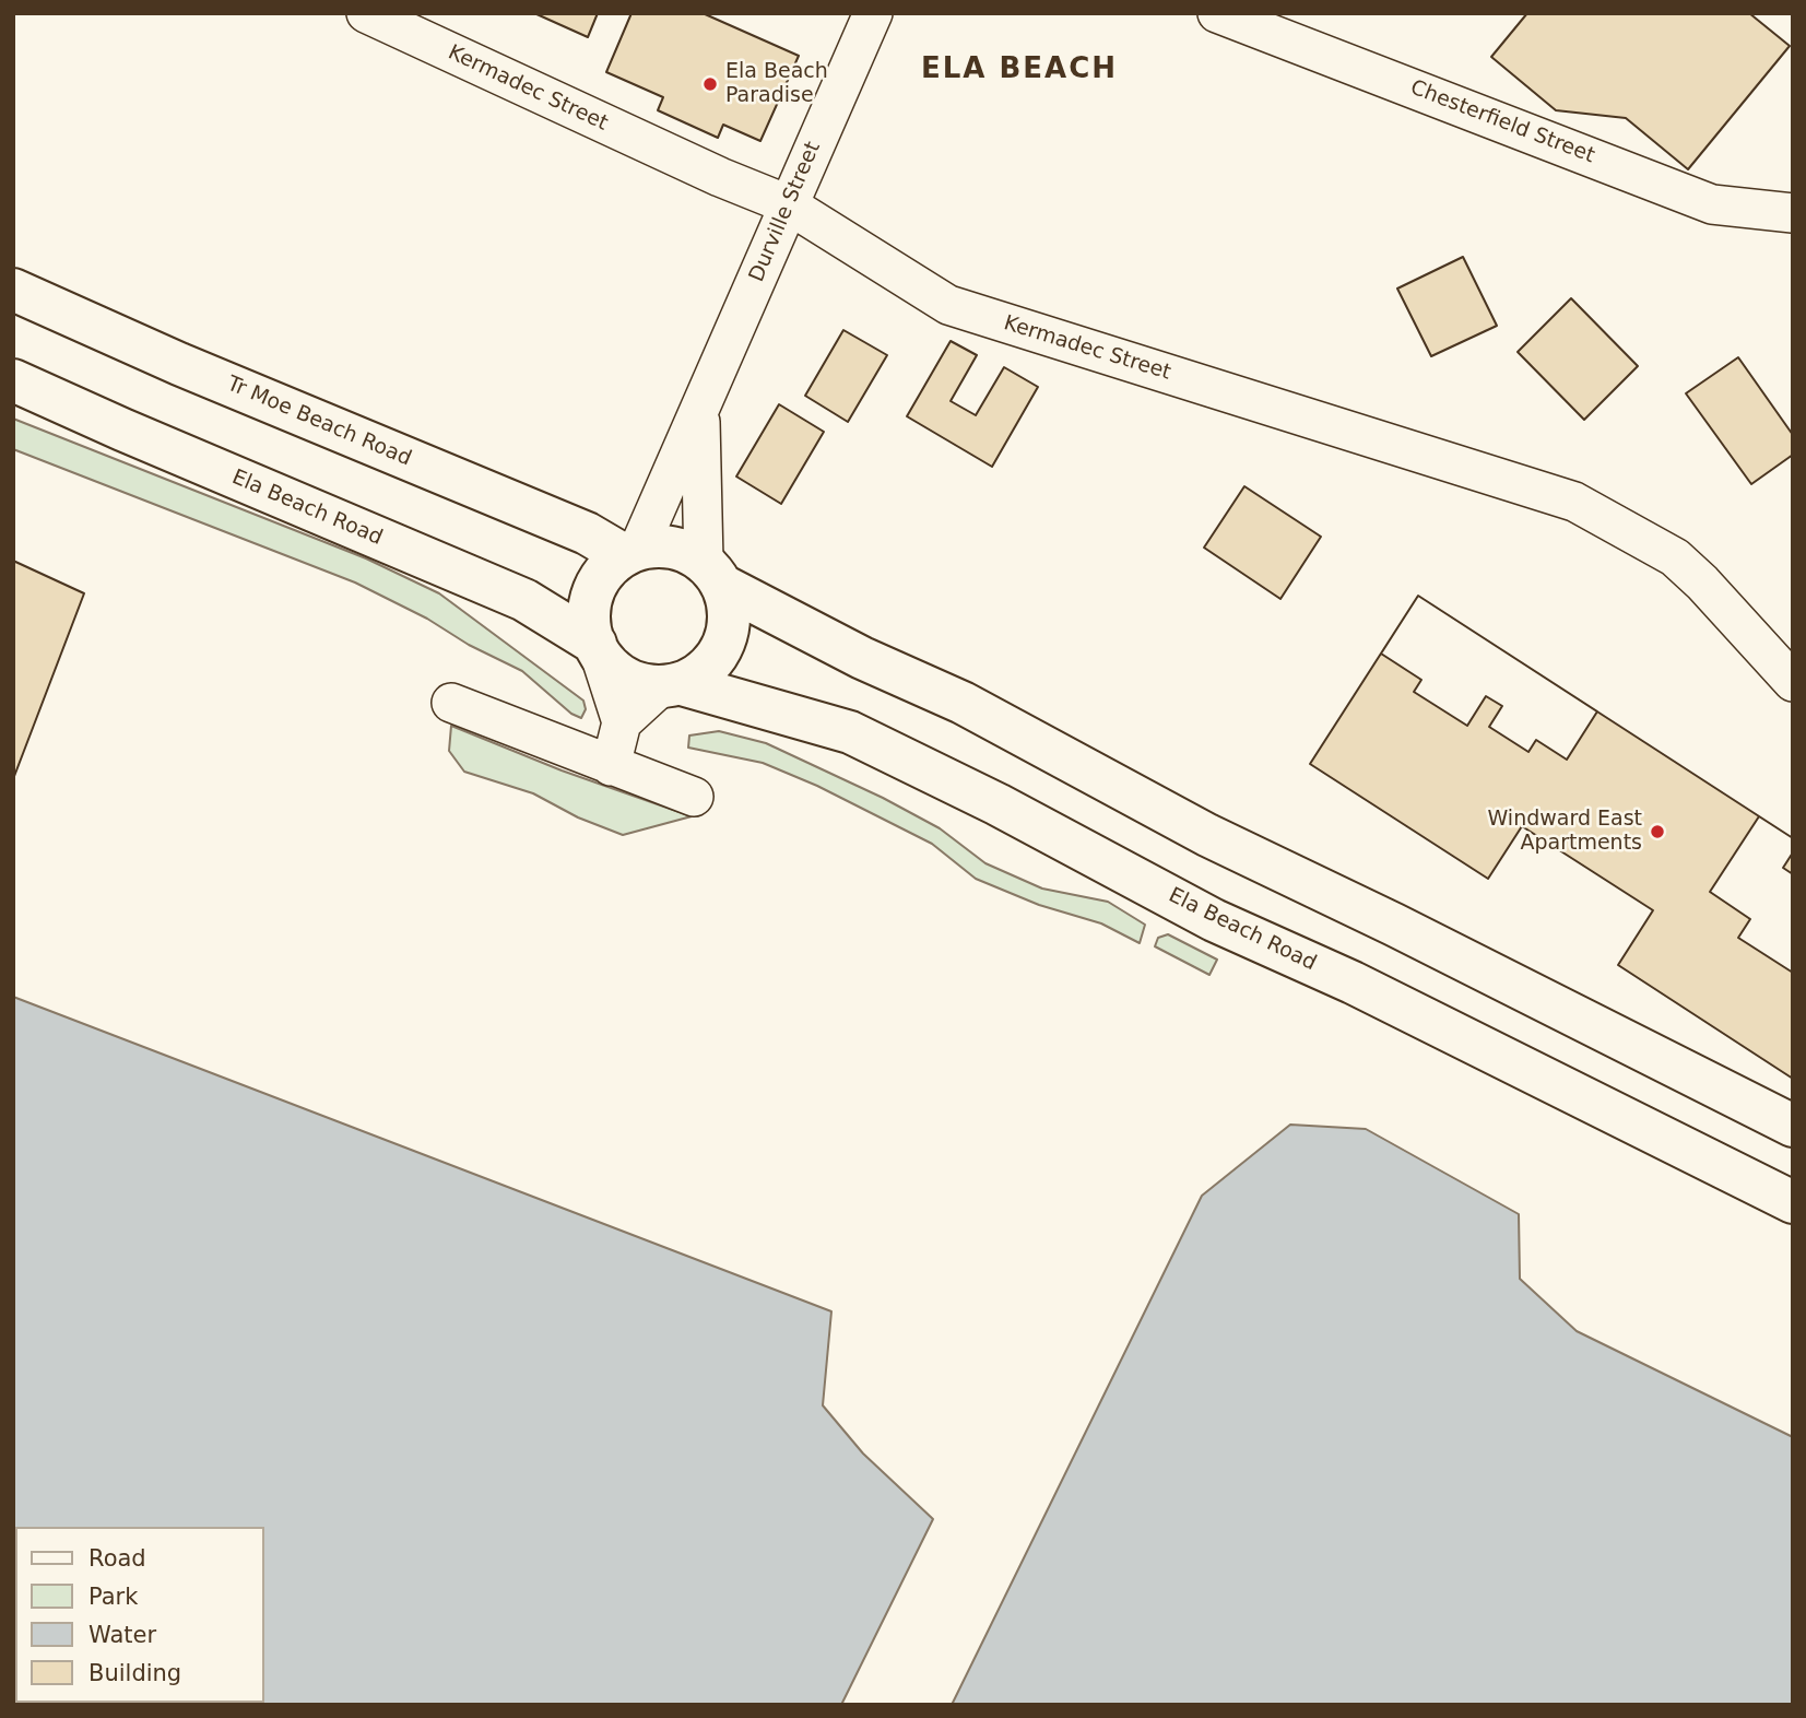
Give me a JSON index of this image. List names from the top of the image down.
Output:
{
  "streets": {
    "highway": ["Tr Moe Beach Road", "Ela Beach Road"],
    "street": ["Kermadec Street", "Chesterfield Street", "Durville Street"]
  },
  "crossings": [
    ["Kermadec Street", "Durville Street"],
    ["Durville Street", "Tr Moe Beach Road"],
    ["Durville Street", "Ela Beach Road"],
    ["Tr Moe Beach Road", "Ela Beach Road"]
  ],
  "districts": ["ELA BEACH"],
  "places": ["Ela Beach Paradise", "Windward East Apartments"],
  "legend": [
    "Road",
    "Park",
    "Water",
    "Building"
  ]
}
